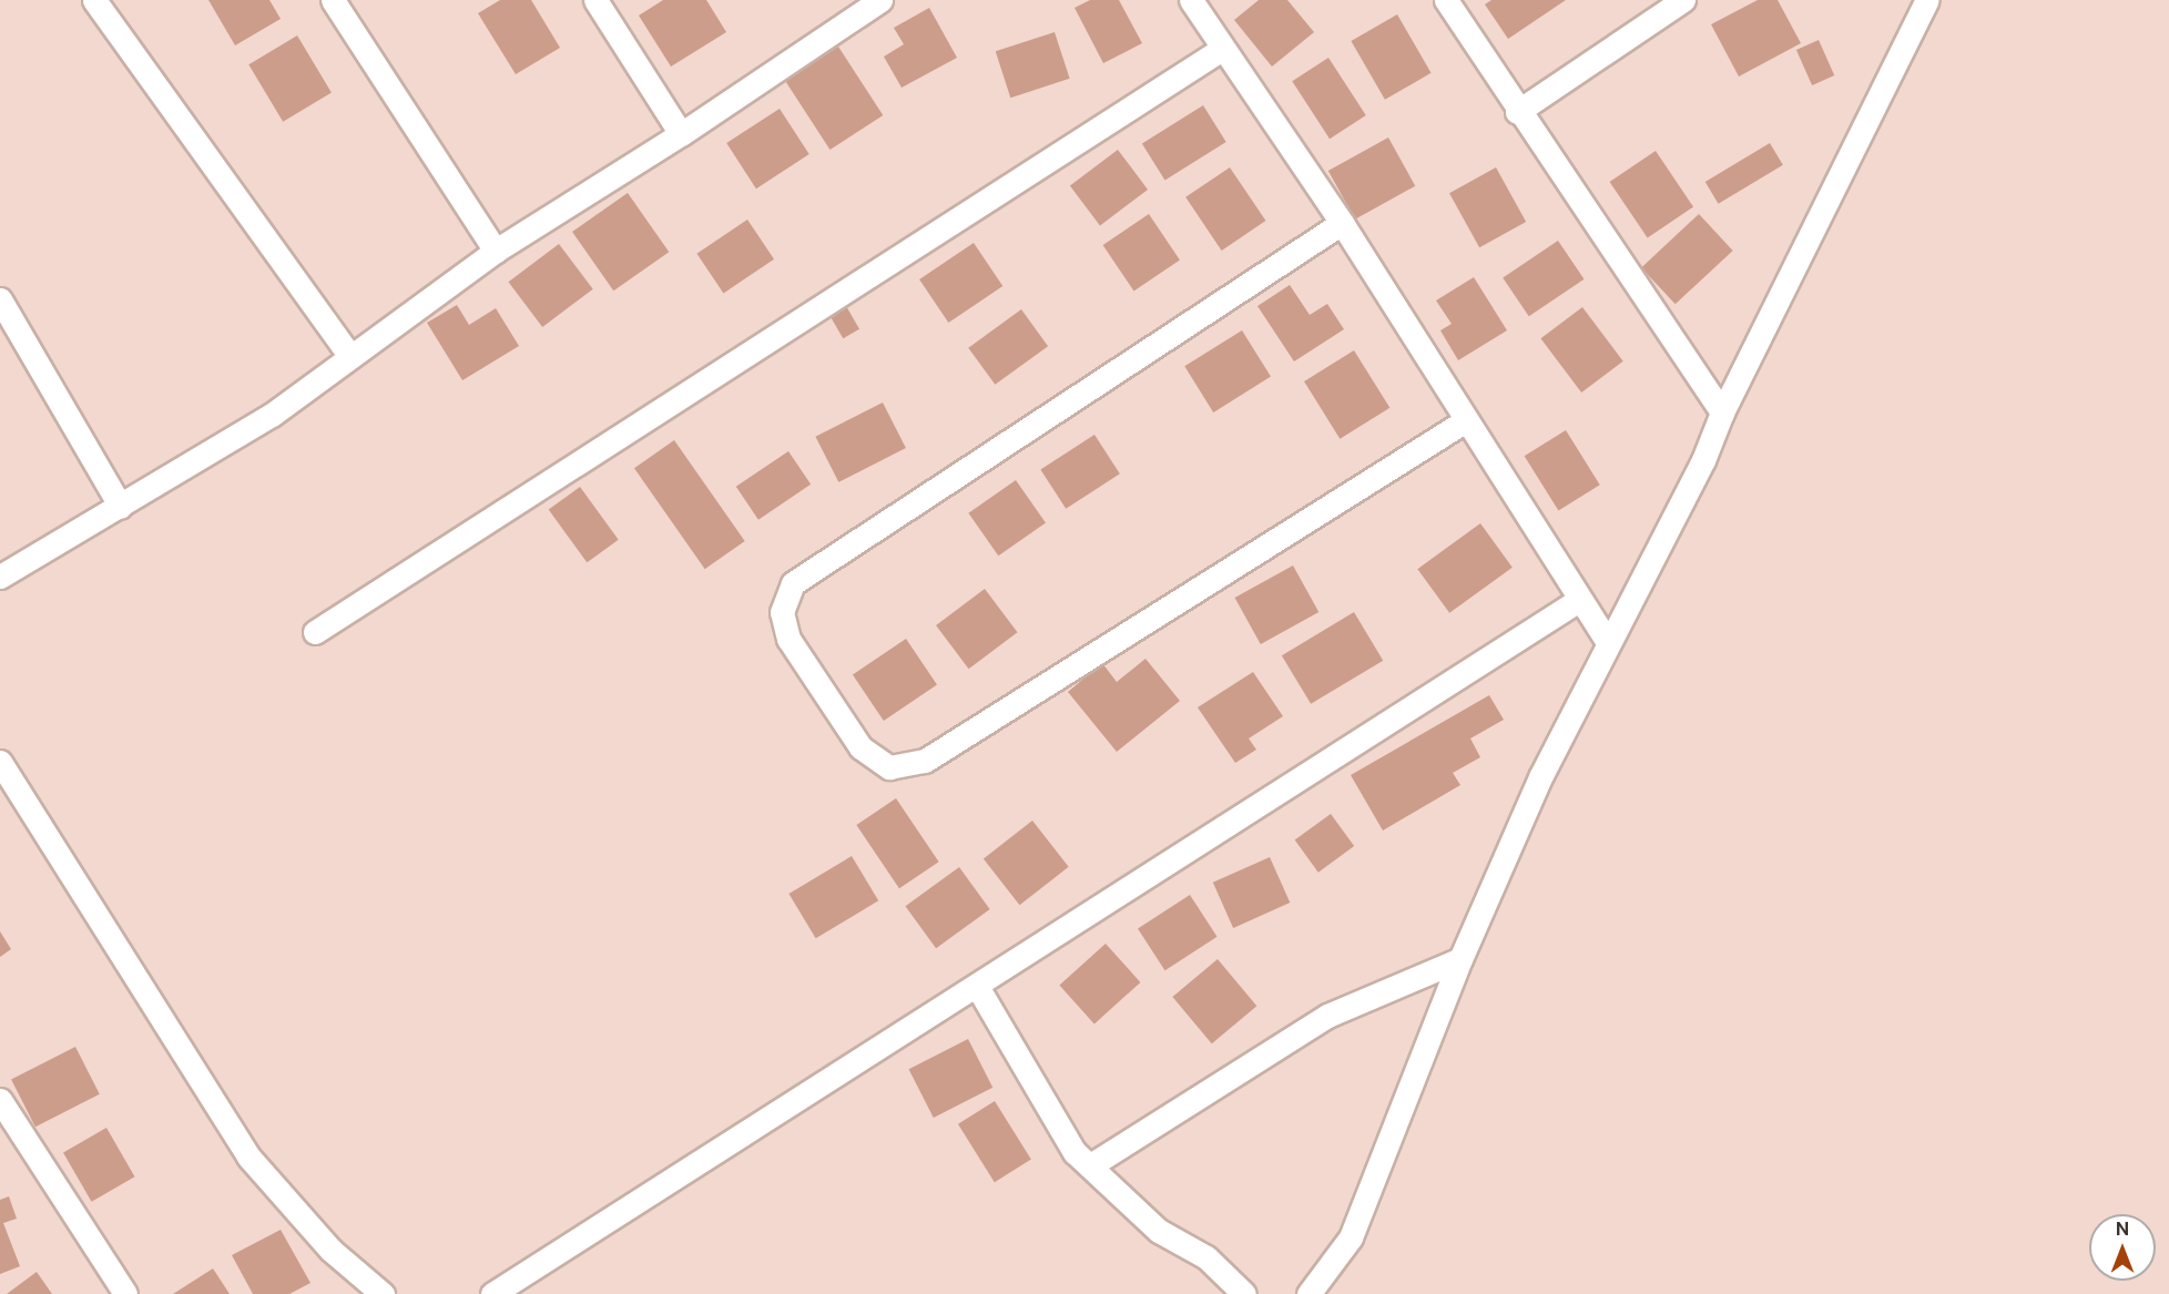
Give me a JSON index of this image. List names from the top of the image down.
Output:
{
  "north": "top"
}
